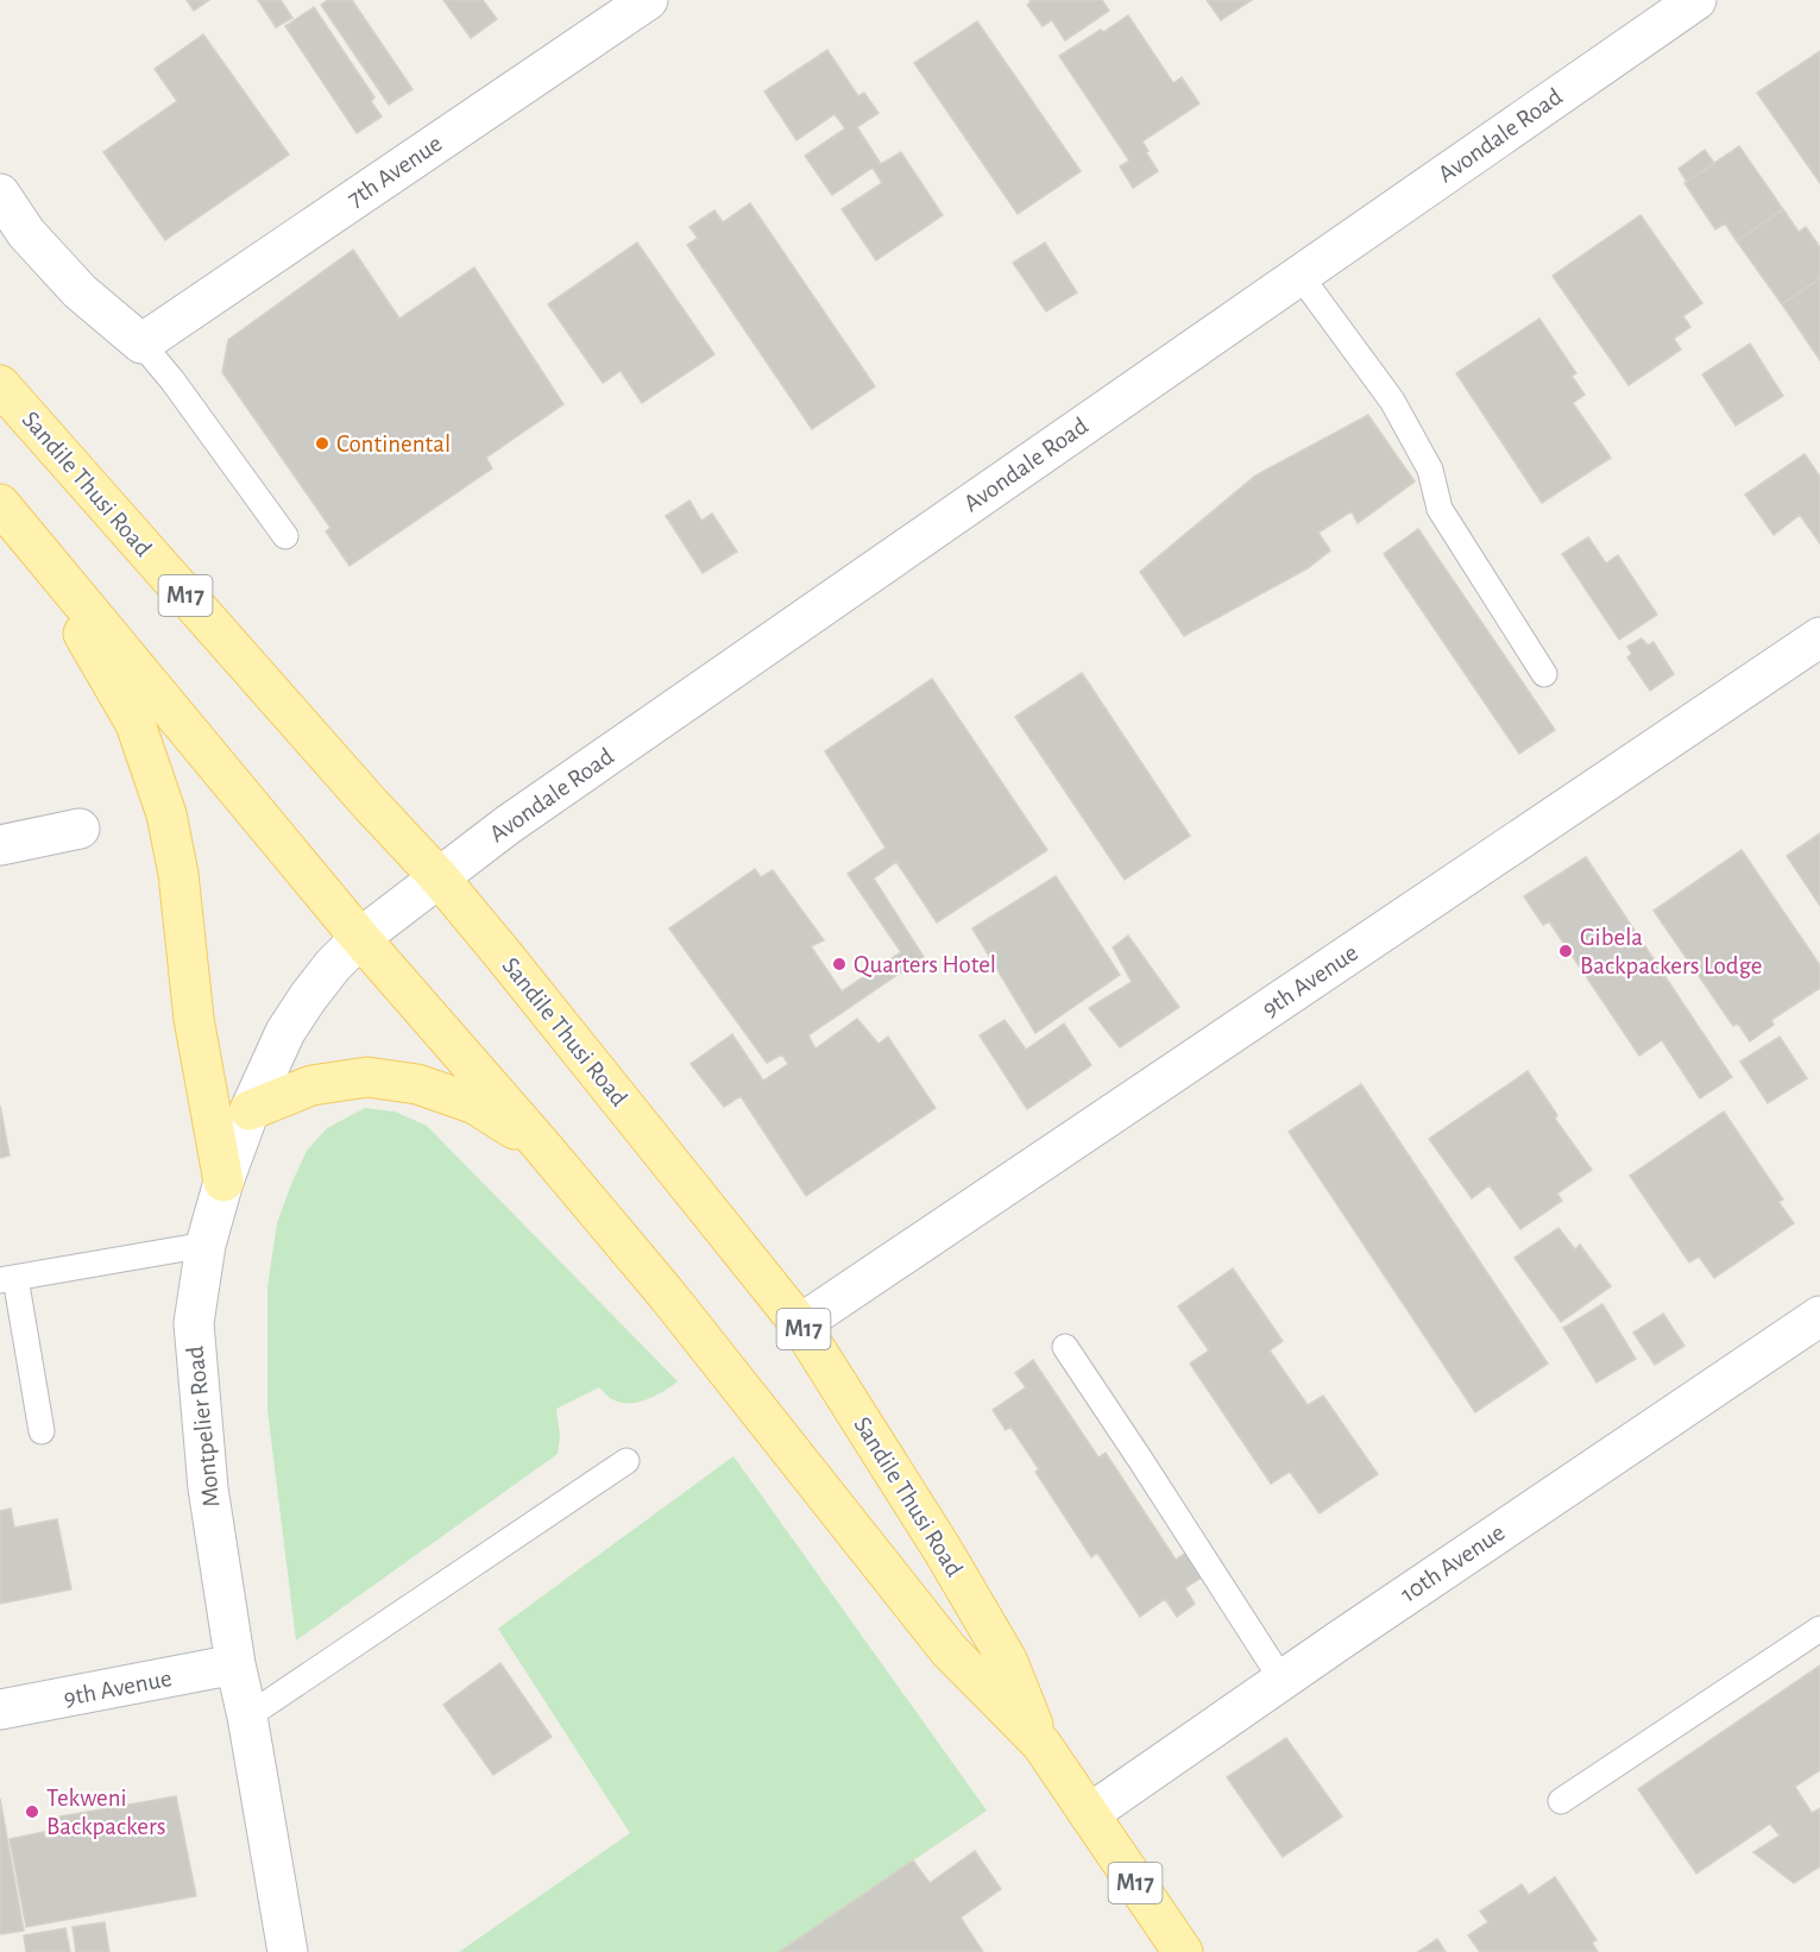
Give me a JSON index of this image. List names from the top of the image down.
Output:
{
  "streets": {
    "main road": ["Sandile Thusi Road", "M17"],
    "street": [
      "Avondale Road",
      "7th Avenue",
      "9th Avenue",
      "Montpelier Road",
      "10th Avenue"
    ]
  },
  "crossings": [
    ["Avondale Road", "Sandile Thusi Road"],
    ["Avondale Road", "Montpelier Road"],
    ["Sandile Thusi Road", "9th Avenue"],
    ["Sandile Thusi Road", "Montpelier Road"],
    ["Sandile Thusi Road", "10th Avenue"],
    ["9th Avenue", "Montpelier Road"]
  ],
  "places": [
    "Continental",
    "Gibela Backpackers Lodge",
    "Quarters Hotel",
    "Tekweni Backpackers"
  ]
}
